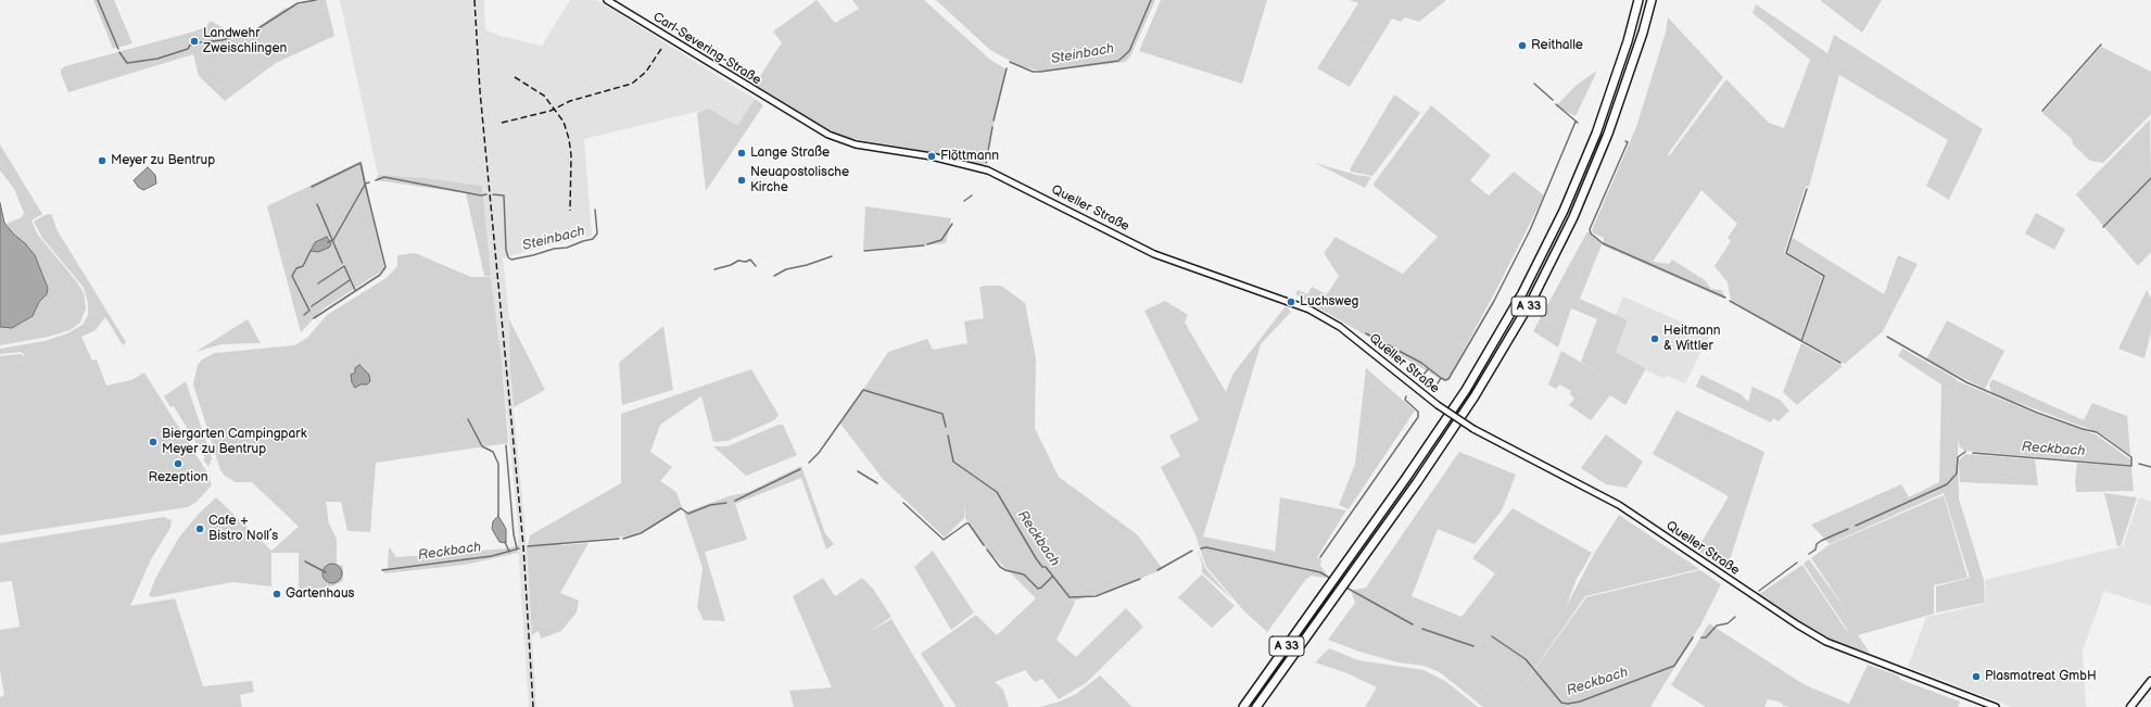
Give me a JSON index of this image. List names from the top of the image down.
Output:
{
  "streets": {
    "highway": ["A 33"],
    "street": ["Carl-Severing-Straße", "Queller Straße"]
  },
  "crossings": [
    ["Carl-Severing-Straße", "Queller Straße"]
  ],
  "water": ["Steinbach", "Reckbach"],
  "places": [
    "Landwehr Zweischlingen",
    "Reithalle",
    "Lange Straße",
    "Flöttmann",
    "Meyer zu Bentrup",
    "Neuapostolische Kirche",
    "Luchsweg",
    "Heitmann & Wittler",
    "Biergarten Campingpark Meyer zu Bentrup",
    "Rezeption",
    "Cafe + Bistro Noll´s",
    "Gartenhaus",
    "Plasmatreat GmbH"
  ]
}
